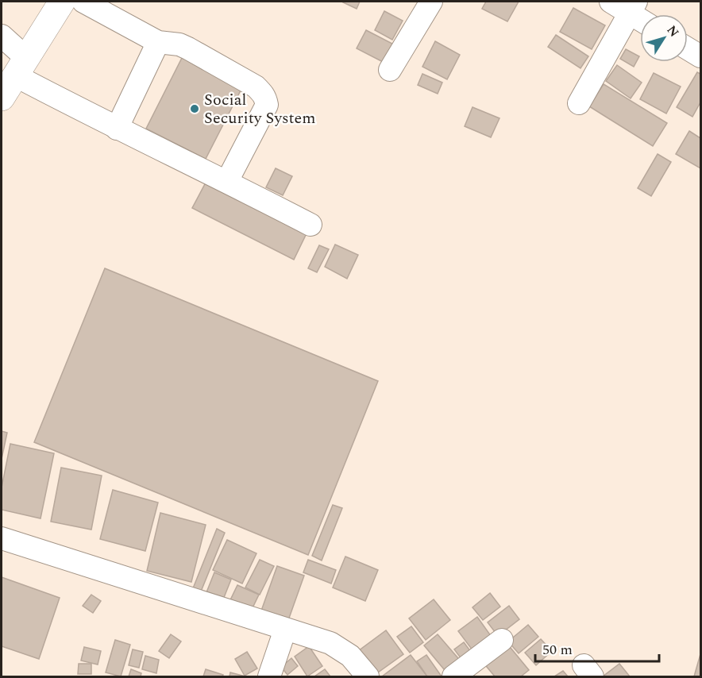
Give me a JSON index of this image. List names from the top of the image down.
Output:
{
  "places": ["Social Security System"],
  "scale_bar": "50 m",
  "north": "top right"
}
